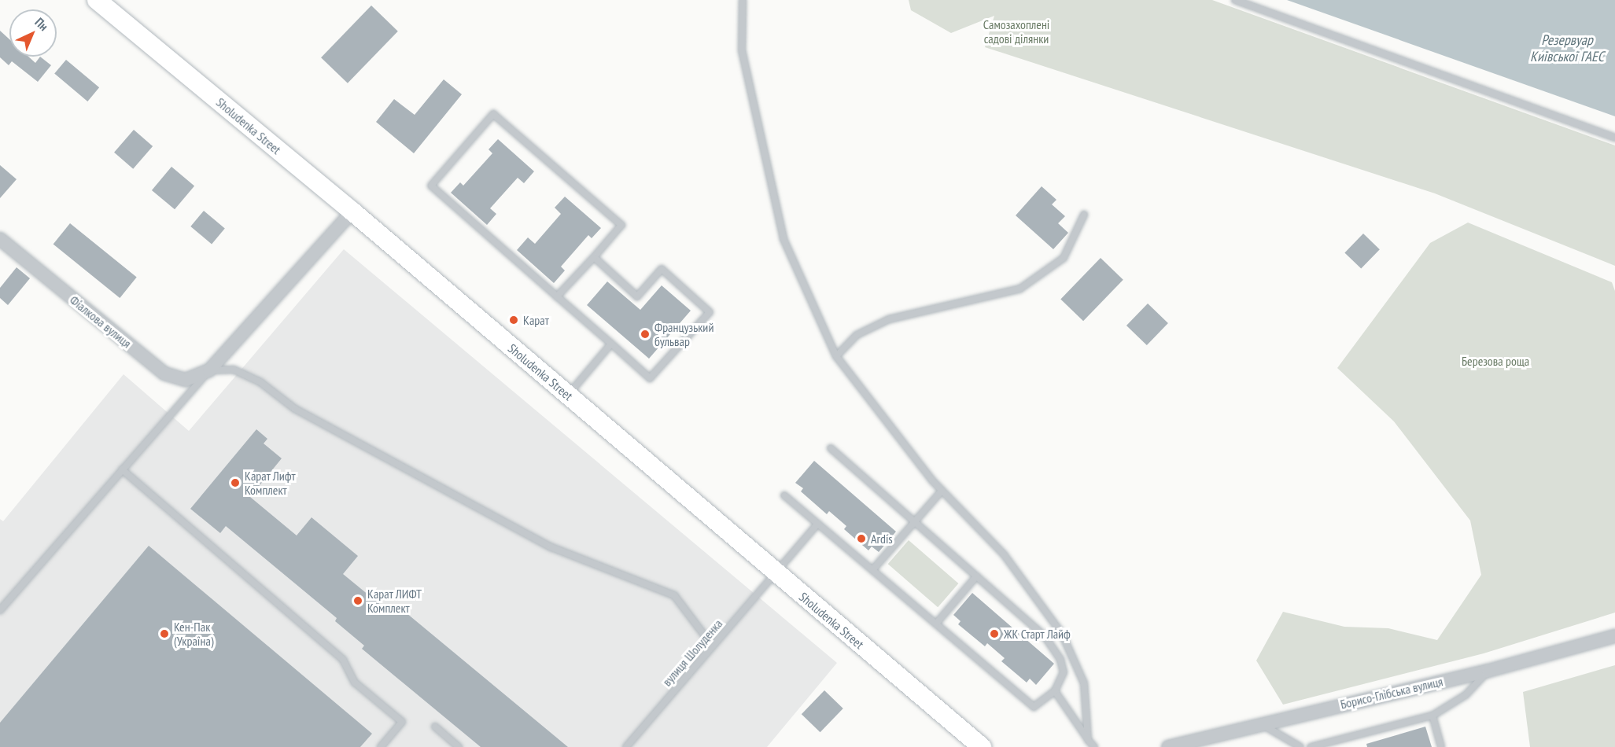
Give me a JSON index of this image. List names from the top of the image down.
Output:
{
  "streets": {
    "main road": ["Sholudenka Street"],
    "street": ["Фіалкова вулиця", "Борисо-Глібська вулиця"],
    "lane": ["вулиця Шолуденка"]
  },
  "crossings": [
    ["Sholudenka Street", "вулиця Шолуденка"]
  ],
  "water": ["Резервуар Київської ГАЕС"],
  "parks": ["Самозахоплені садові ділянки", "Березова роща"],
  "places": [
    "Карат",
    "Французький бульвар",
    "Карат Лифт Комплект",
    "Ardis",
    "Карат ЛИФТ Комплект",
    "Кен-Пак (Україна)",
    "ЖК Старт Лайф"
  ],
  "north": "top right"
}
